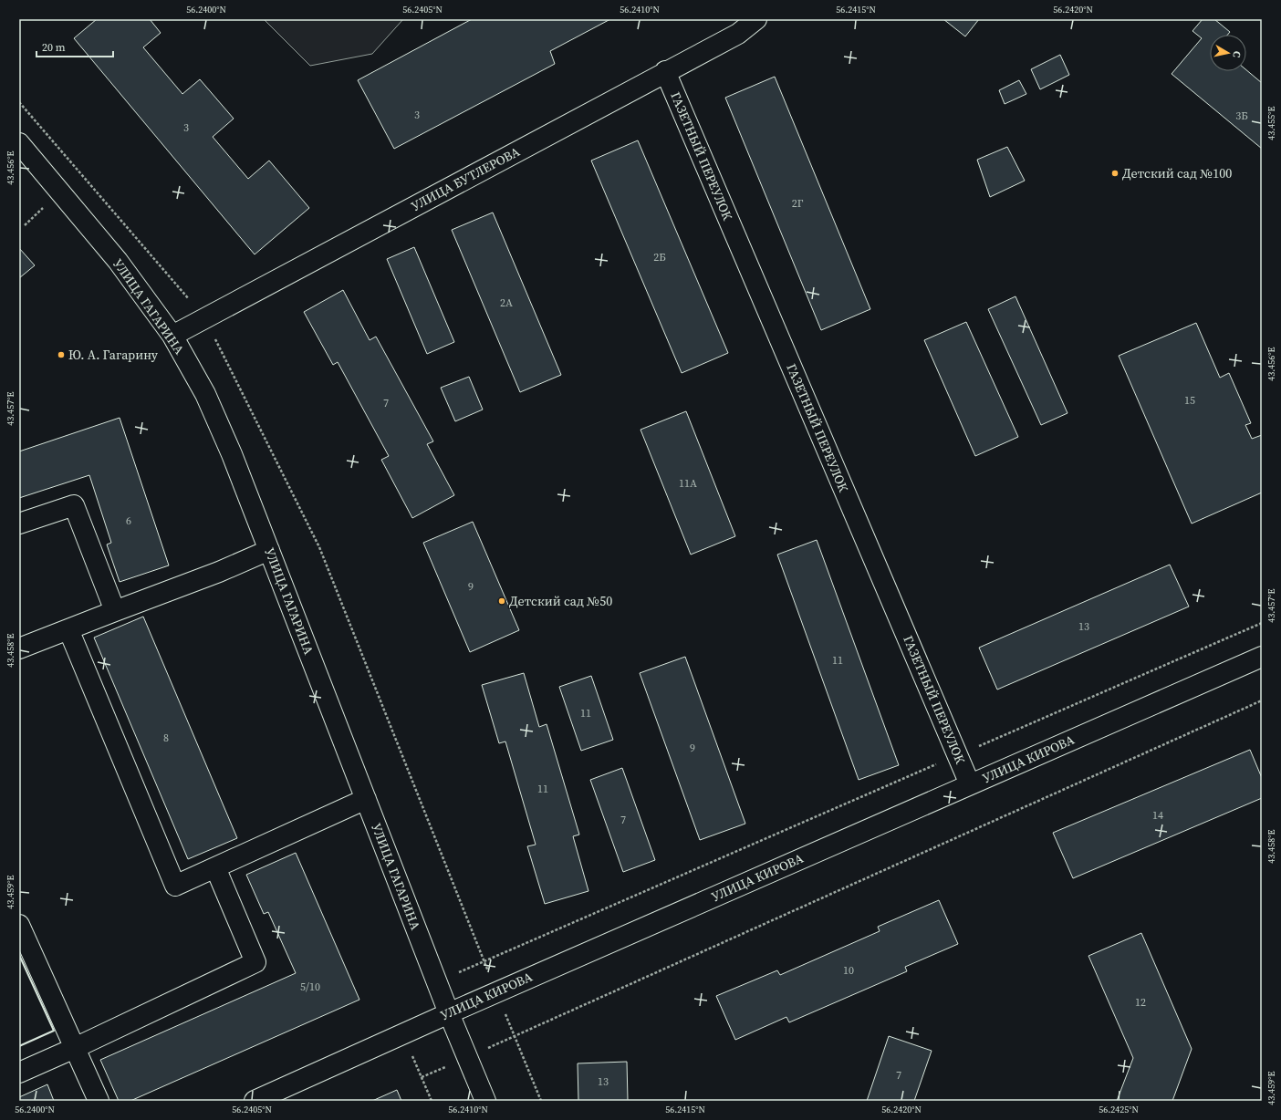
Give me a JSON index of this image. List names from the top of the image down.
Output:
{
  "streets": {
    "street": [
      "ГАЗЕТНЫЙ ПЕРЕУЛОК",
      "УЛИЦА БУТЛЕРОВА",
      "УЛИЦА ГАГАРИНА",
      "УЛИЦА КИРОВА"
    ]
  },
  "crossings": [
    ["ГАЗЕТНЫЙ ПЕРЕУЛОК", "УЛИЦА БУТЛЕРОВА"],
    ["ГАЗЕТНЫЙ ПЕРЕУЛОК", "УЛИЦА КИРОВА"],
    ["УЛИЦА БУТЛЕРОВА", "УЛИЦА ГАГАРИНА"],
    ["УЛИЦА ГАГАРИНА", "УЛИЦА КИРОВА"]
  ],
  "places": ["Детский сад №100", "Ю. А. Гагарину", "Детский сад №50"],
  "house_numbers": [
    "3",
    "3Б",
    "3",
    "2Г",
    "2Б",
    "2А",
    "15",
    "7",
    "11А",
    "6",
    "9",
    "13",
    "11",
    "11",
    "8",
    "9",
    "11",
    "14",
    "7",
    "10",
    "5/10",
    "12",
    "7",
    "13"
  ],
  "scale_bar": "20 m",
  "north": "right",
  "coordinates": [
    "56.2400°N",
    "56.2405°N",
    "56.2410°N",
    "56.2415°N",
    "56.2420°N",
    "43.455°E",
    "43.456°E",
    "43.457°E",
    "43.458°E",
    "43.459°E",
    "56.2425°N"
  ]
}
